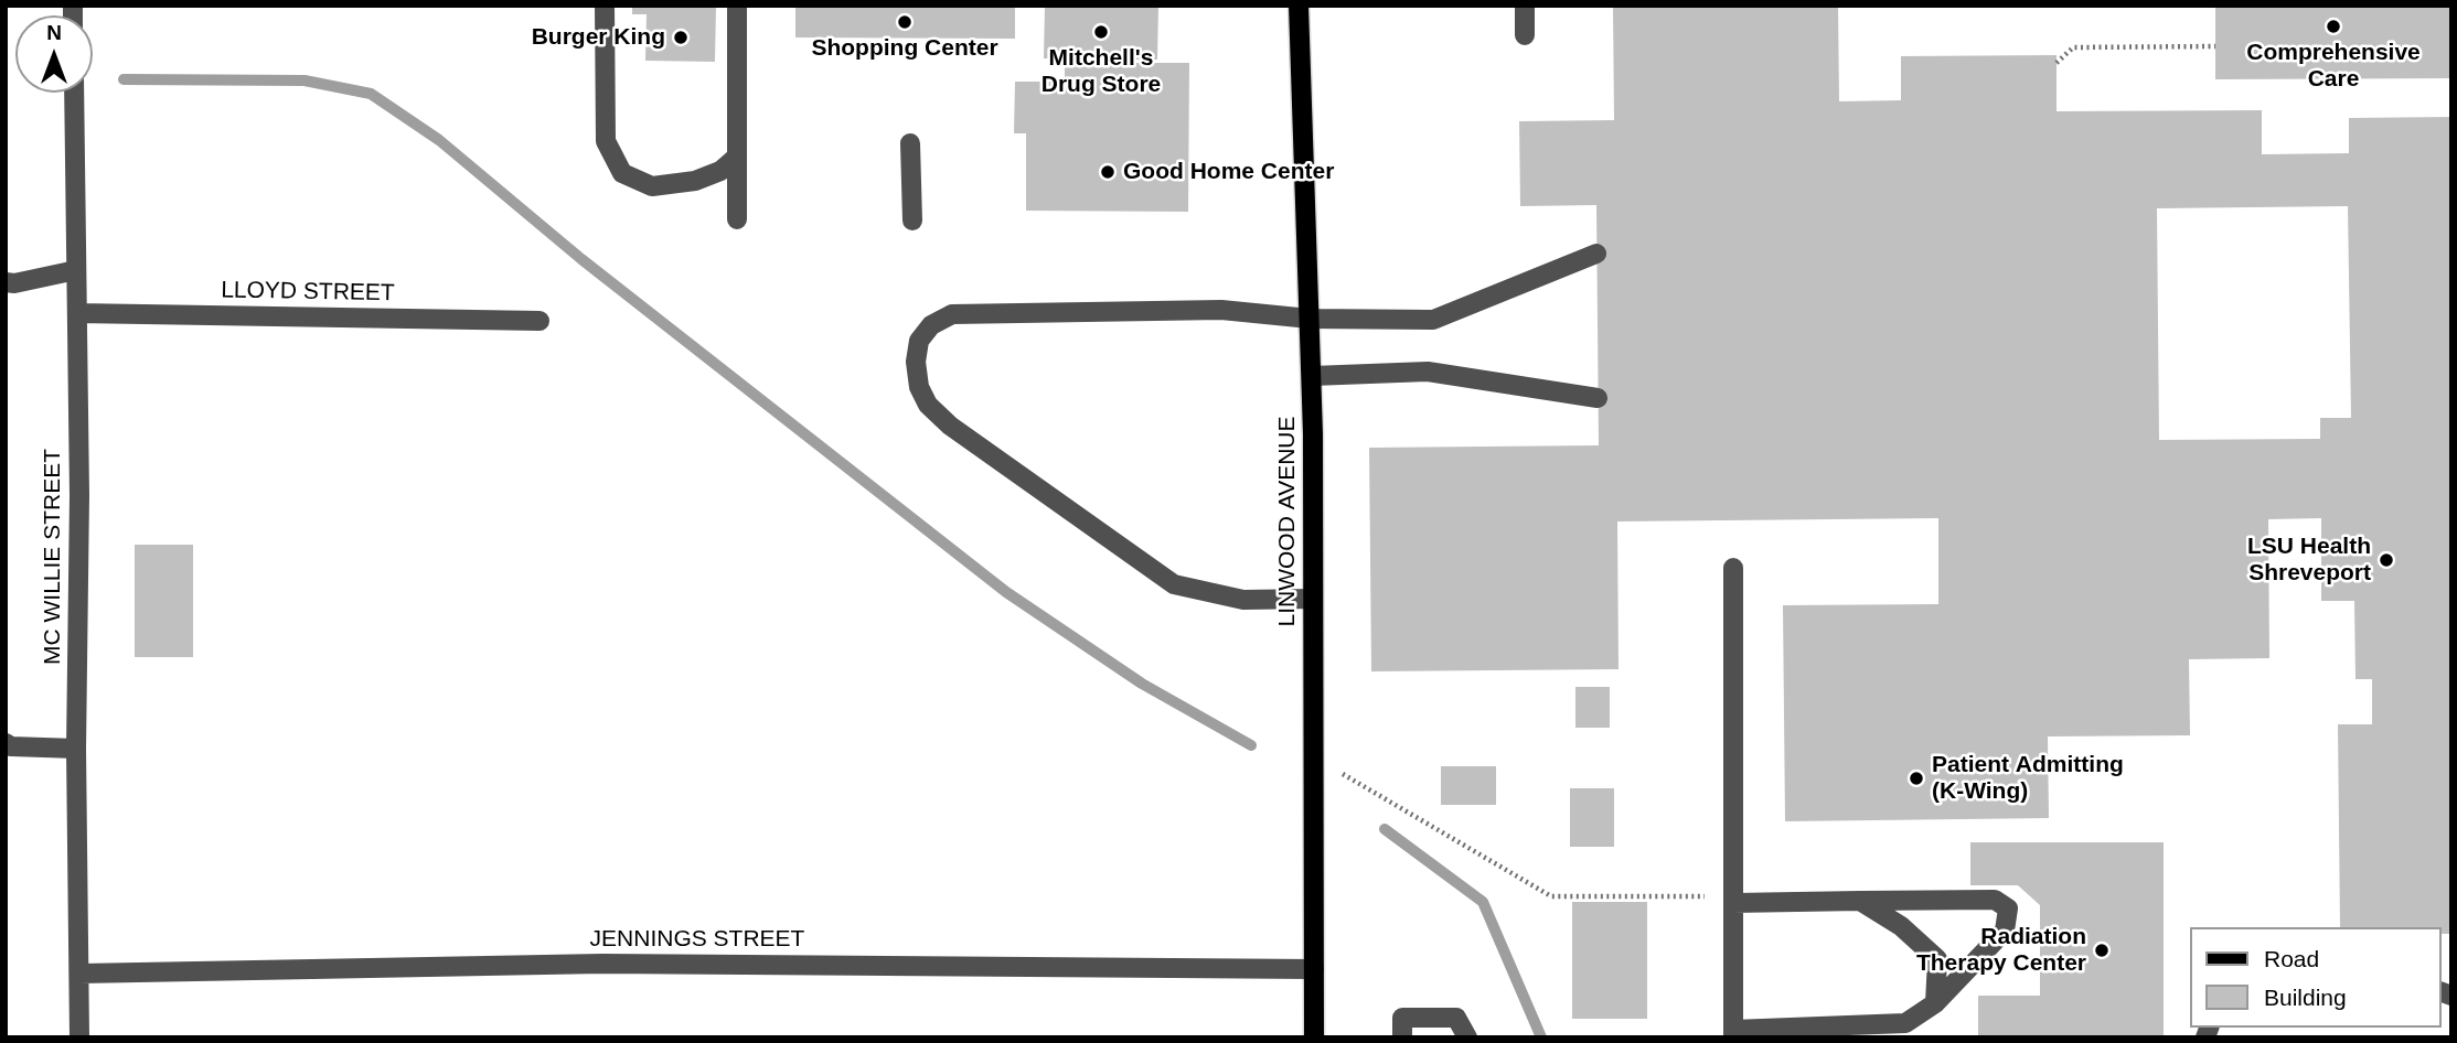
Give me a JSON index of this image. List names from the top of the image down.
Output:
{
  "streets": {
    "main road": ["LINWOOD AVENUE"],
    "street": ["LLOYD STREET", "MC WILLIE STREET", "JENNINGS STREET"]
  },
  "crossings": [
    ["LLOYD STREET", "MC WILLIE STREET"],
    ["LINWOOD AVENUE", "JENNINGS STREET"],
    ["MC WILLIE STREET", "JENNINGS STREET"]
  ],
  "places": [
    "Shopping Center",
    "Comprehensive Care",
    "Mitchell's Drug Store",
    "Burger King",
    "Good Home Center",
    "LSU Health Shreveport",
    "Patient Admitting (K-Wing)",
    "Radiation Therapy Center"
  ],
  "legend": ["Road", "Building"],
  "north": "top"
}
